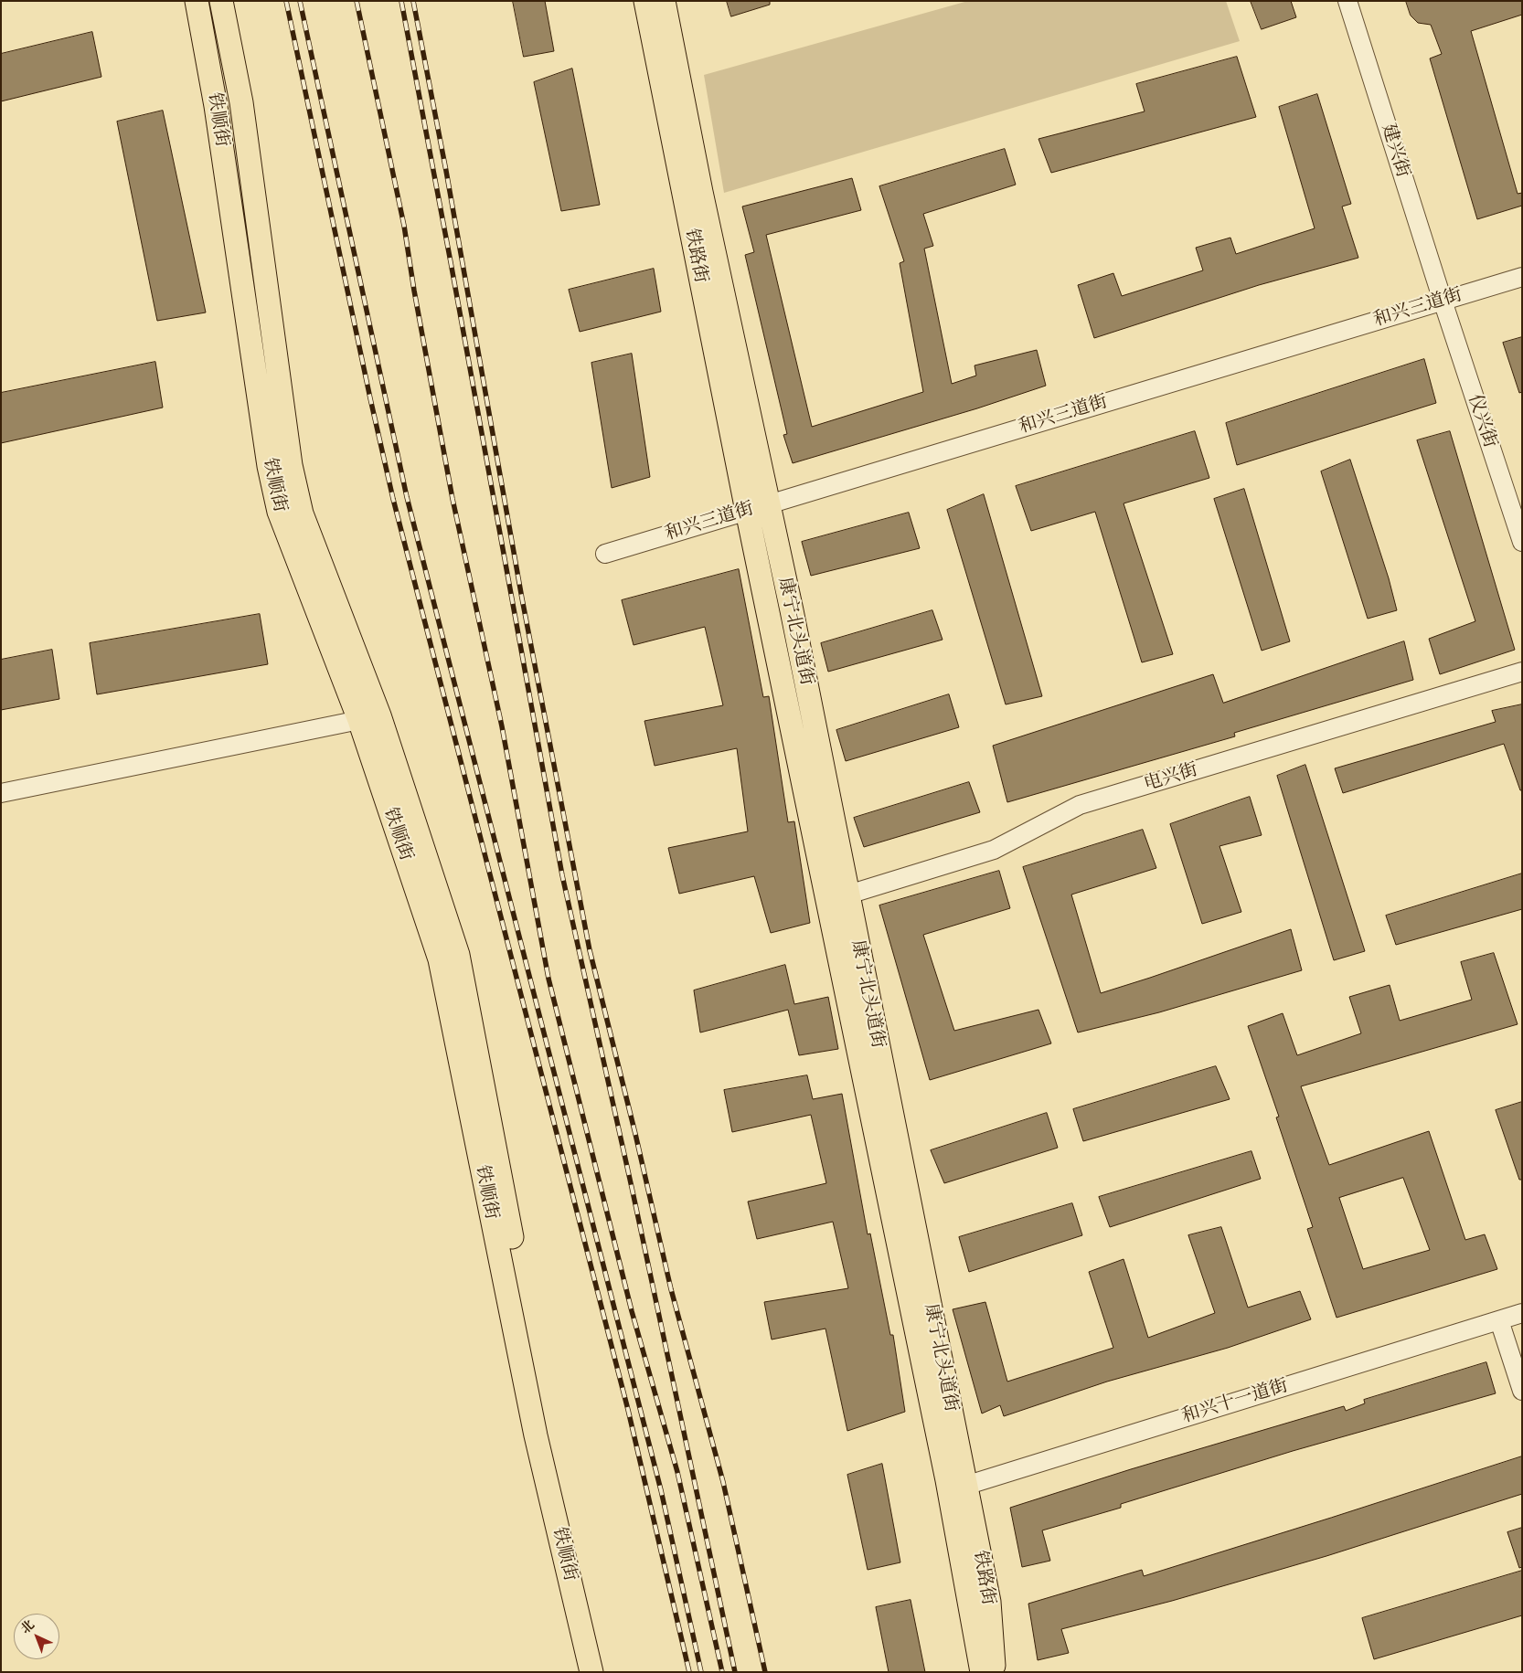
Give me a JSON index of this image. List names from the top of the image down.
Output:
{
  "streets": {
    "main road": ["铁顺街", "铁路街", "康宁北头道街"],
    "street": [
      "建兴街",
      "和兴三道街",
      "仪兴街",
      "电兴街",
      "和兴十一道街"
    ]
  },
  "crossings": [
    ["建兴街", "和兴三道街"],
    ["建兴街", "仪兴街"],
    ["铁路街", "和兴三道街"],
    ["铁路街", "康宁北头道街"],
    ["铁路街", "和兴十一道街"],
    ["和兴三道街", "仪兴街"],
    ["和兴三道街", "康宁北头道街"],
    ["康宁北头道街", "电兴街"],
    ["康宁北头道街", "和兴十一道街"]
  ],
  "north": "top left"
}
